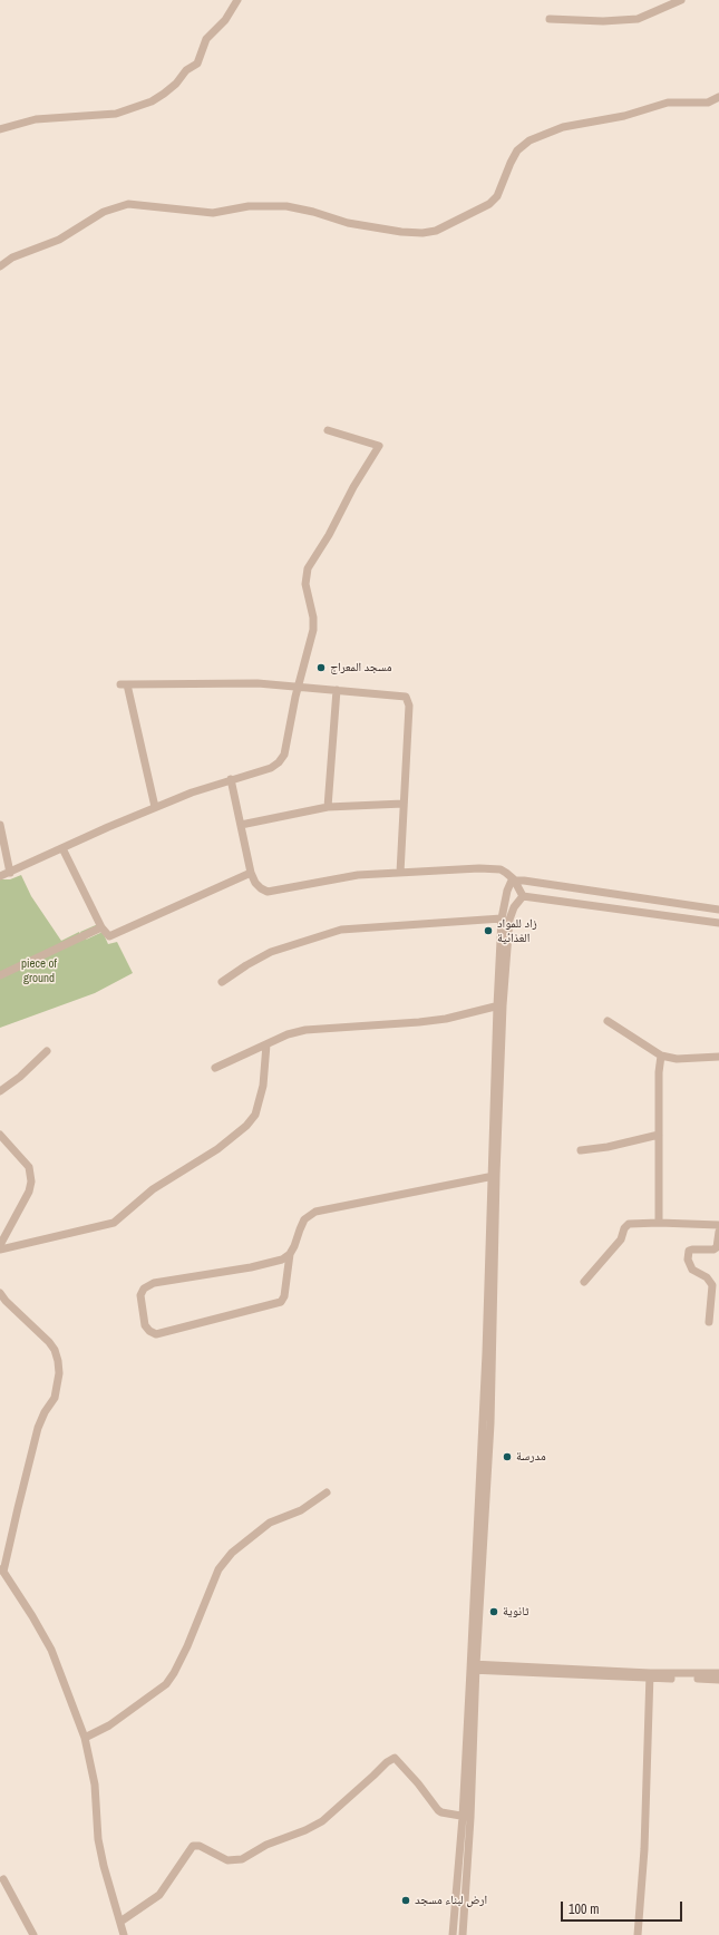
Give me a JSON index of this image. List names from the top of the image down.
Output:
{
  "parks": ["piece of ground"],
  "places": [
    "مسجد المعراج",
    "زاد للمواد الغذائية",
    "مدرسة",
    "ثانوية",
    "ارض لبناء مسجد"
  ],
  "scale_bar": "100 m"
}
